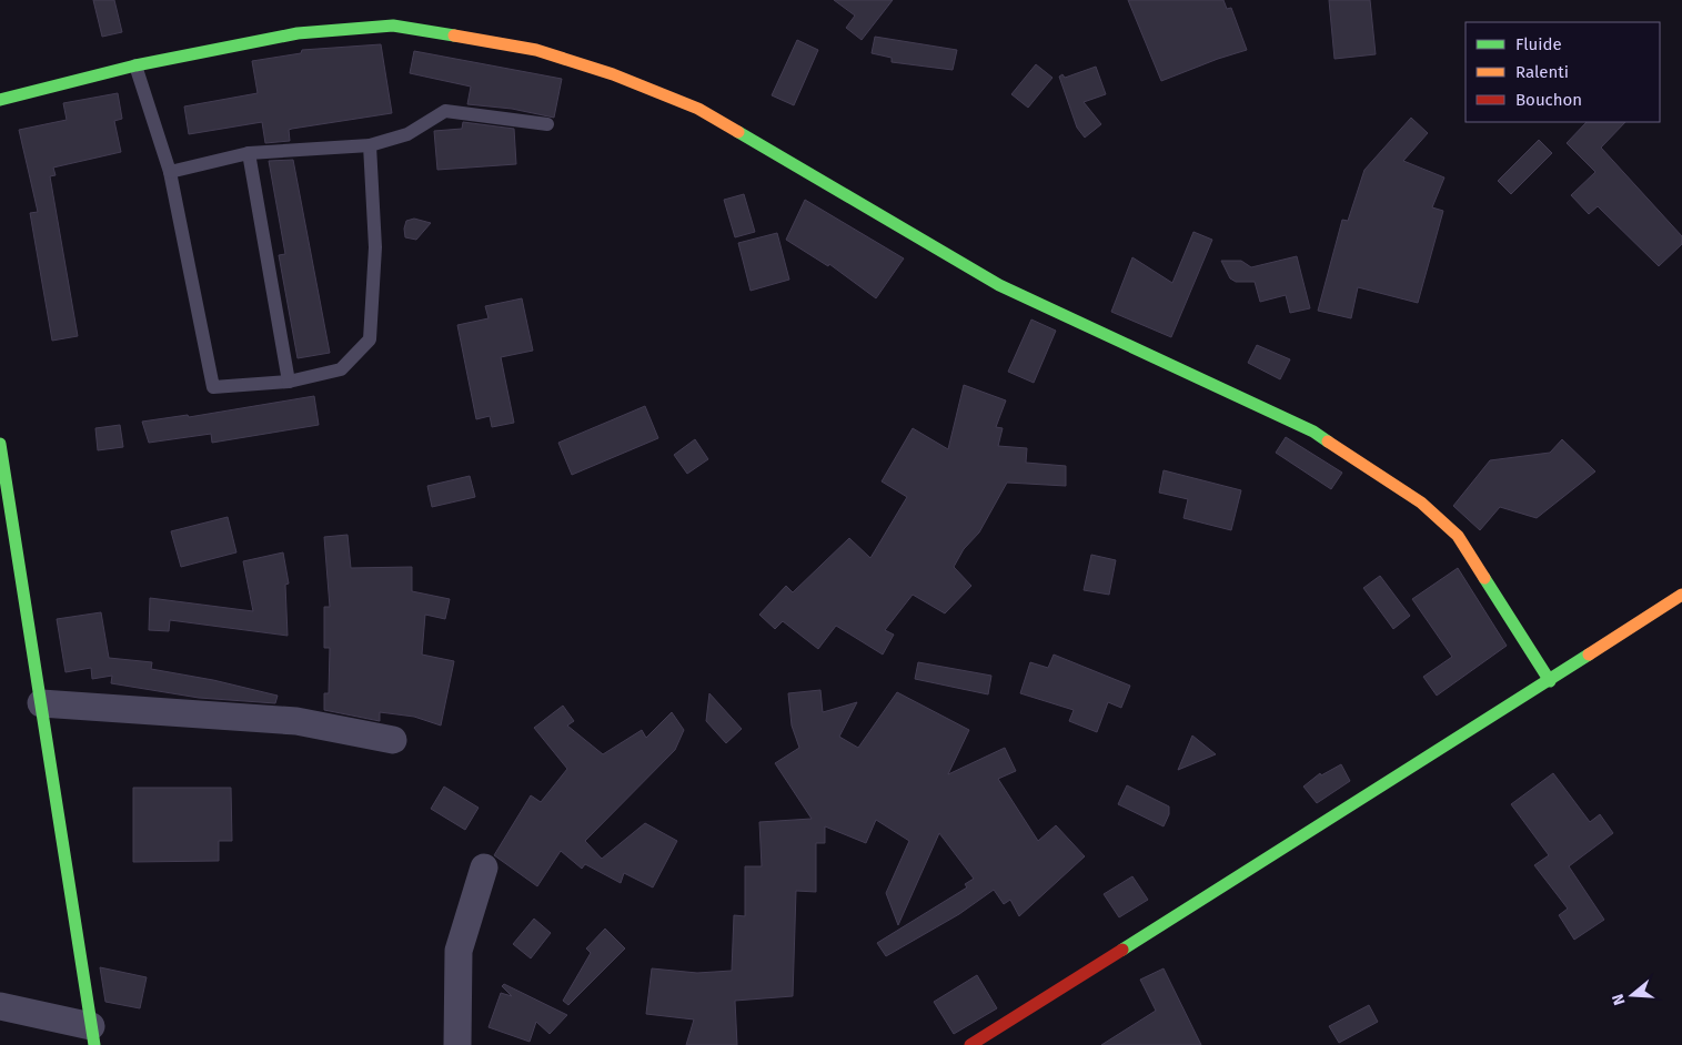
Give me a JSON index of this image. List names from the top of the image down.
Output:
{
  "legend": ["Fluide", "Ralenti", "Bouchon"],
  "north": "left"
}
